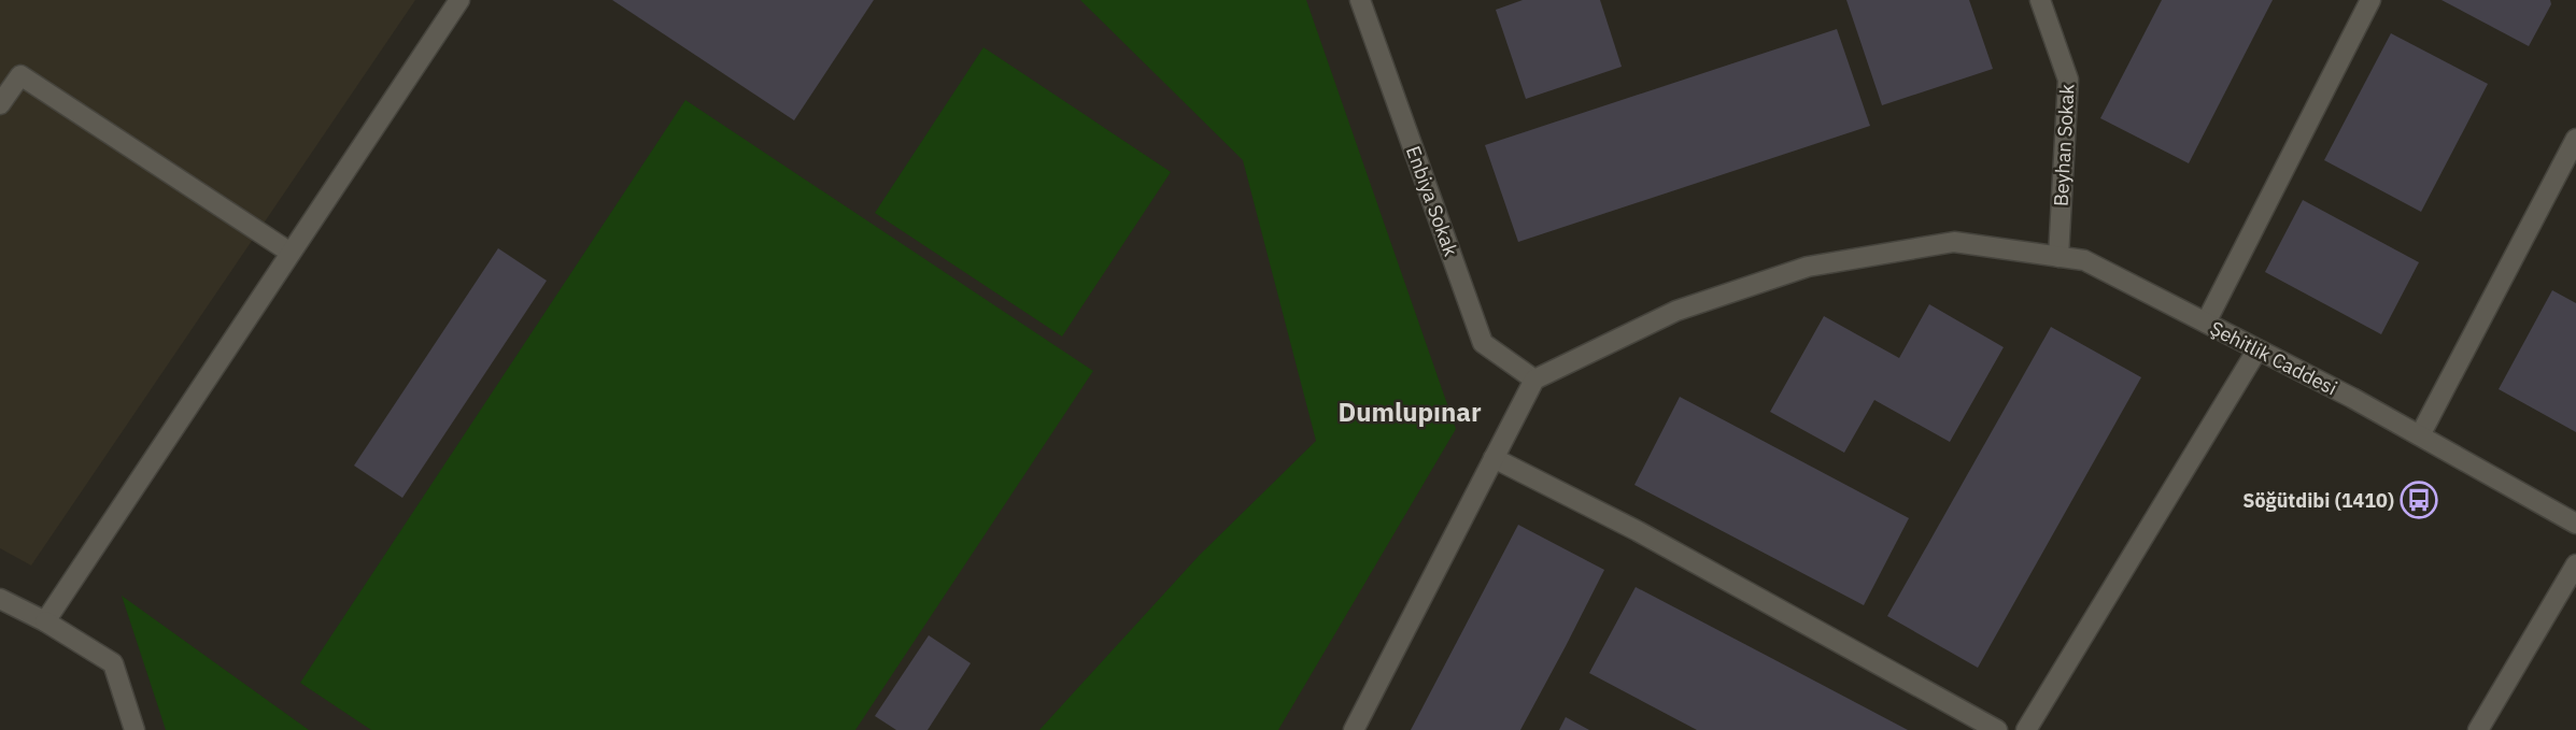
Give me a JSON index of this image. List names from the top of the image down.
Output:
{
  "streets": {
    "street": ["Beyhan Sokak", "Enbiya Sokak", "Şehitlik Caddesi"]
  },
  "crossings": [
    ["Beyhan Sokak", "Şehitlik Caddesi"],
    ["Enbiya Sokak", "Şehitlik Caddesi"]
  ],
  "districts": ["Dumlupınar"],
  "places": {
    "bus stop": ["Söğütdibi (1410)"]
  }
}
